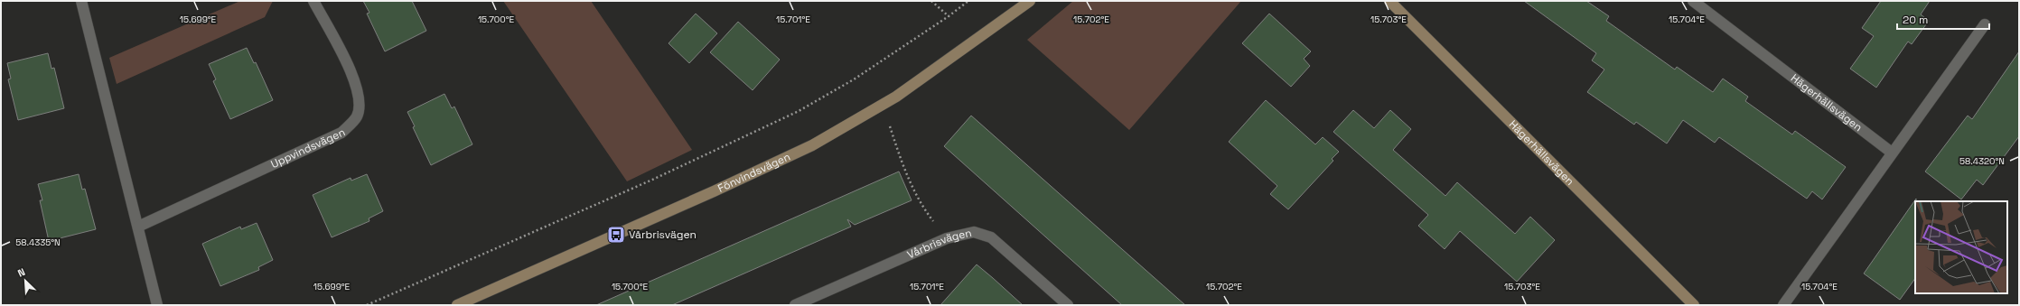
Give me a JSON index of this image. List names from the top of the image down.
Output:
{
  "streets": {
    "street": [
      "Hägerhällsvägen",
      "Uppvindsvägen",
      "Fönvindsvägen",
      "Vårbrisvägen"
    ]
  },
  "places": {
    "bus stop": ["Vårbrisvägen"]
  },
  "scale_bar": "20 m",
  "north": "top left",
  "coordinates": [
    "15.699°E",
    "15.700°E",
    "15.701°E",
    "15.702°E",
    "15.703°E",
    "15.704°E",
    "58.4320°N",
    "58.4335°N"
  ]
}
